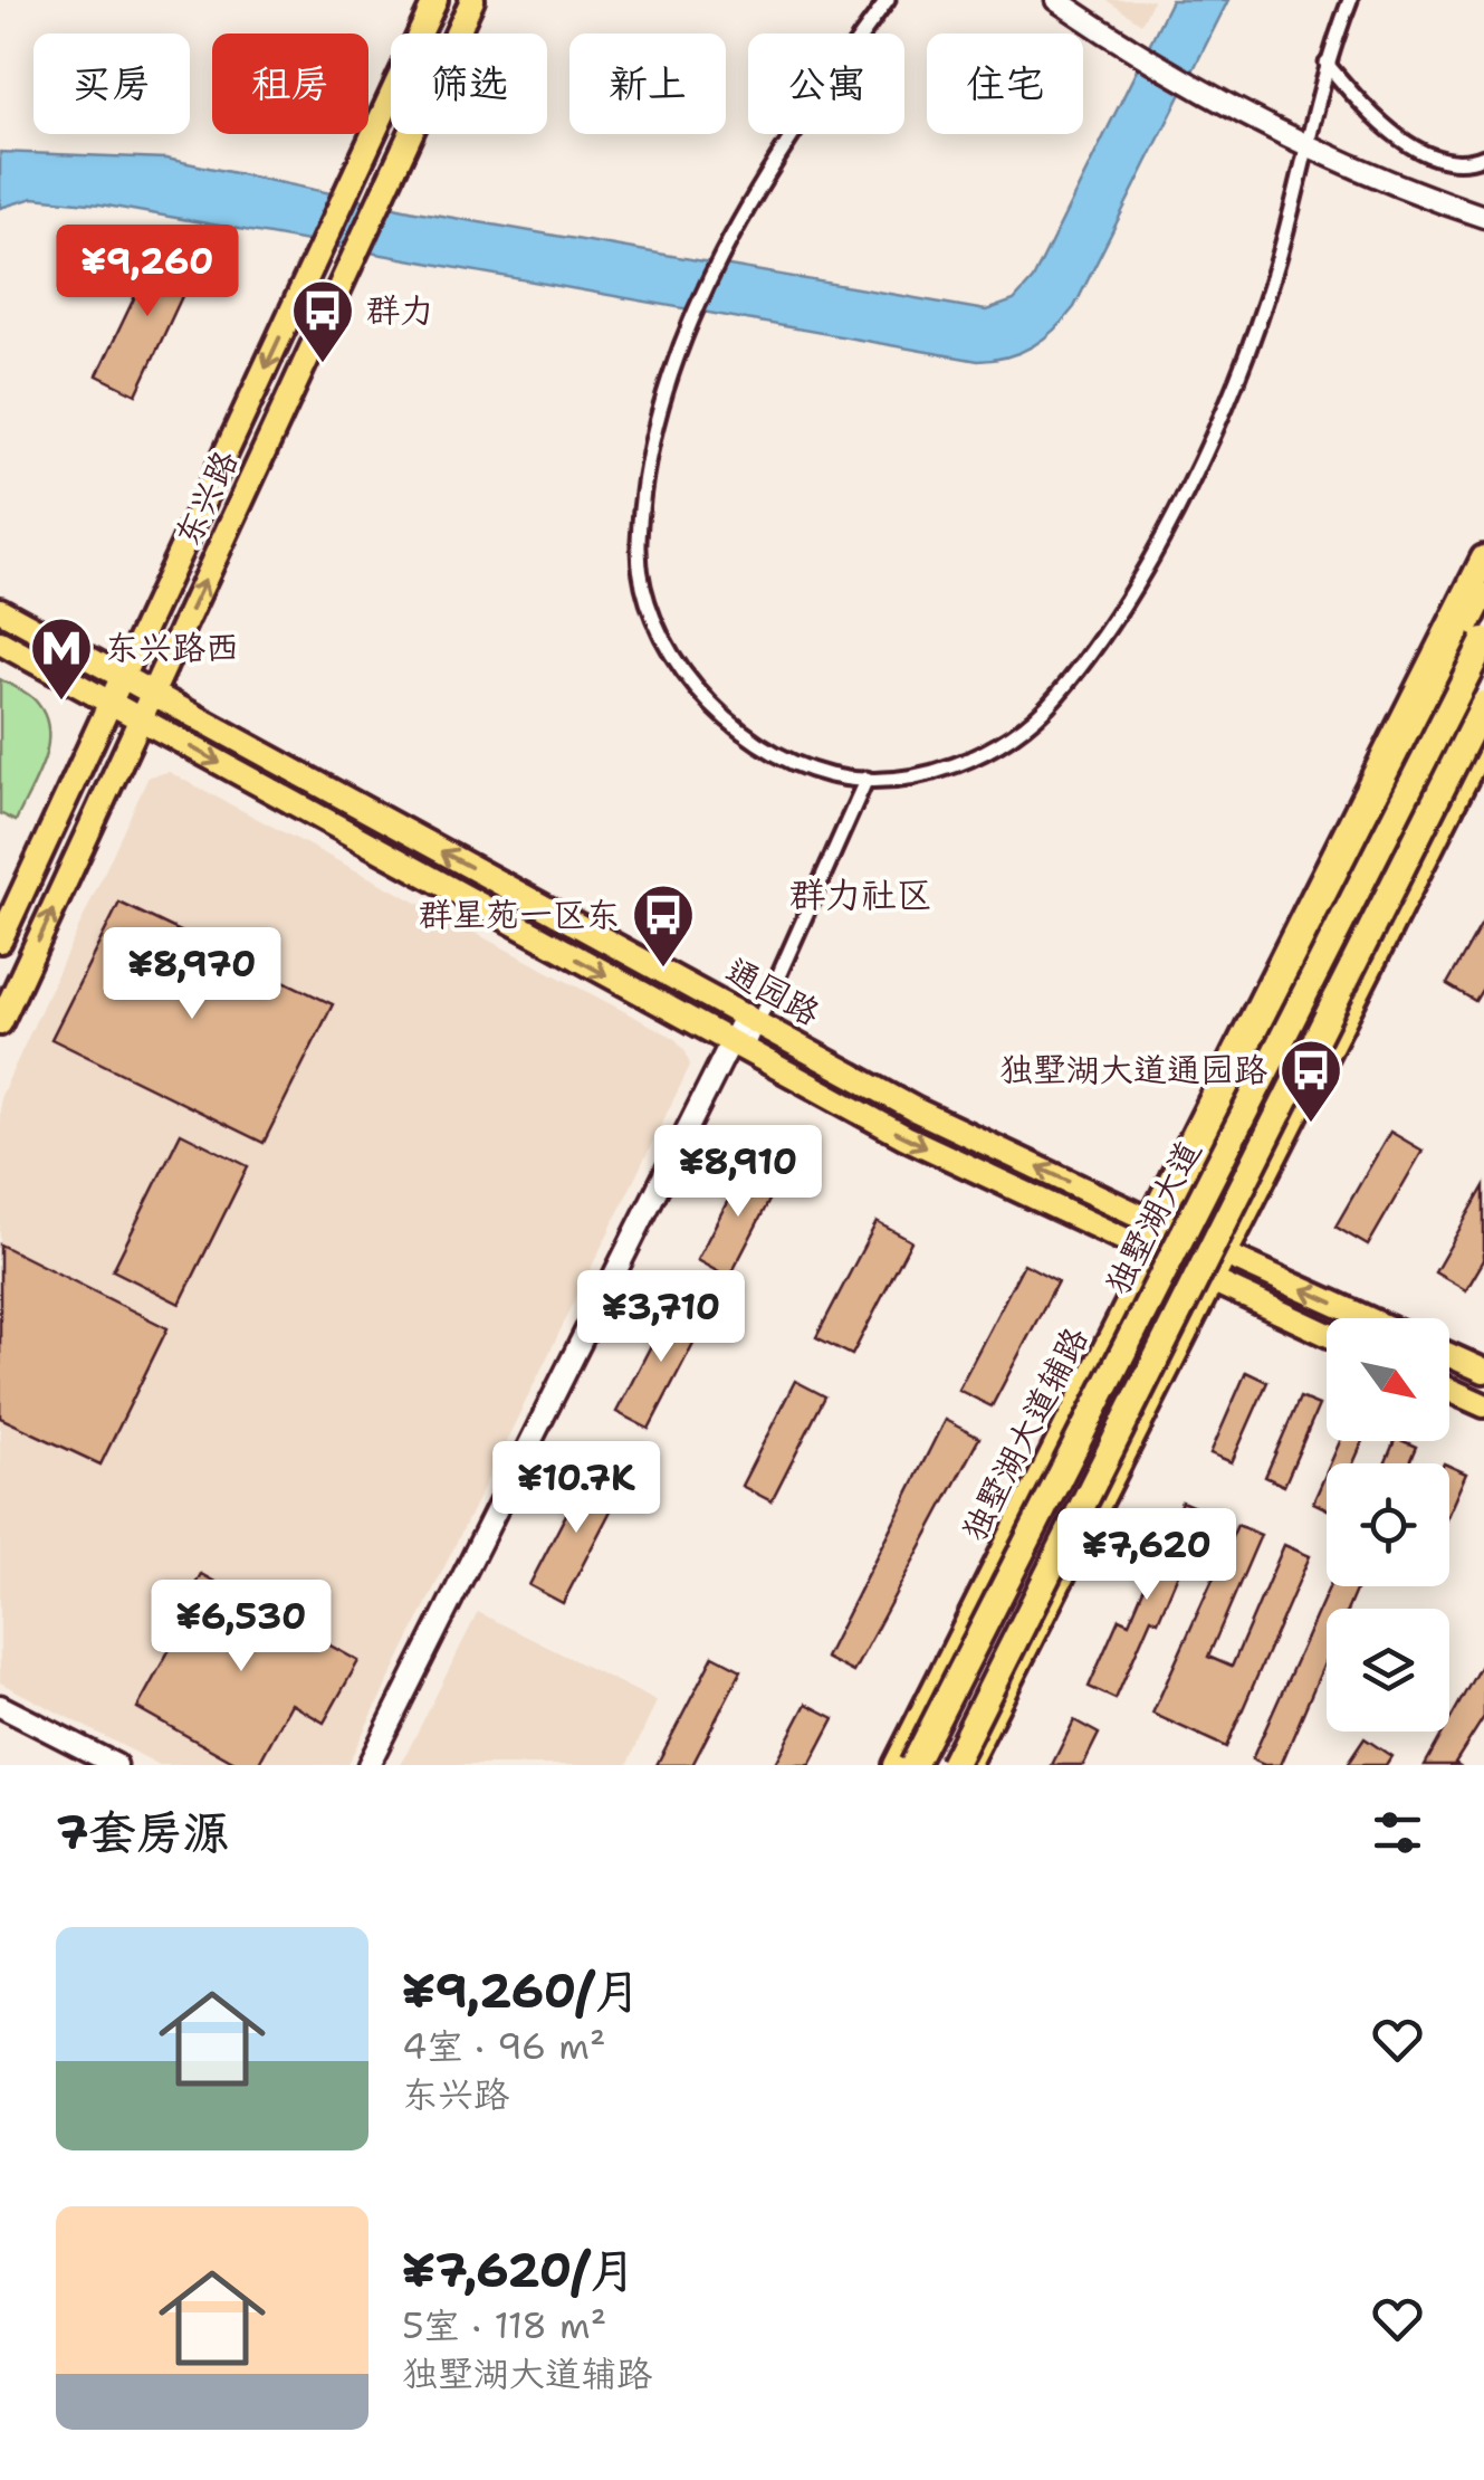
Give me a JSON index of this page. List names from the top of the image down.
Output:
{
  "streets": {
    "highway": ["独墅湖大道"],
    "main road": ["东兴路", "通园路", "独墅湖大道辅路"]
  },
  "crossings": [
    ["东兴路", "通园路"],
    ["通园路", "独墅湖大道辅路"]
  ],
  "districts": ["群力社区"],
  "places": {
    "bus stop": ["群力", "群星苑一区东", "独墅湖大道通园路"],
    "metro station": ["东兴路西"]
  },
  "north": "bottom right",
  "page": {
    "chip": [
      "买房",
      "租房",
      "筛选",
      "新上",
      "公寓",
      "住宅"
    ],
    "price": [
      "¥9,260",
      "¥8,970",
      "¥8,910",
      "¥3,710",
      "¥10.7K",
      "¥7,620",
      "¥6,530"
    ],
    "heading": "7套房源",
    "list": [
      {
        "name": "¥9,260/月",
        "note": "4室 · 96 m² · 东兴路"
      },
      {
        "name": "¥7,620/月",
        "note": "5室 · 118 m² · 独墅湖大道辅路"
      }
    ]
  }
}
